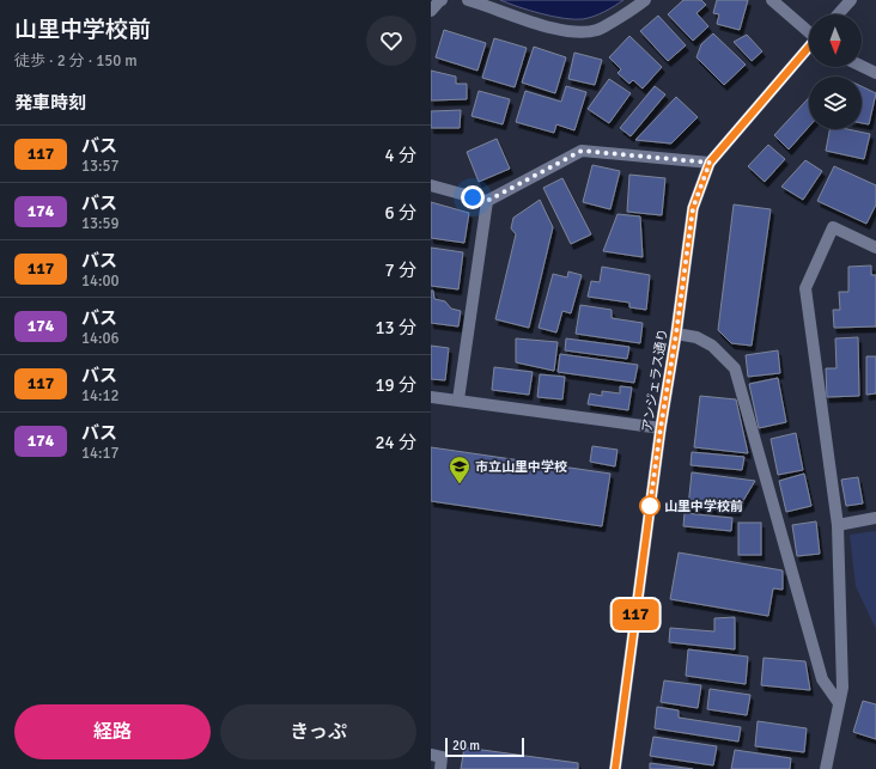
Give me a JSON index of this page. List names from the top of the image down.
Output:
{
  "streets": {
    "street": ["アンジェラス通り"]
  },
  "places": {
    "school or university": ["市立山里中学校"],
    "other": ["山里中学校前"]
  },
  "lines": ["bus line 117"],
  "scale_bar": "20 m",
  "north": "bottom",
  "page": {
    "heading": [
      ["山里中学校前", "徒歩 · 2 分 · 150 m"],
      "発車時刻"
    ],
    "on_map": "117",
    "list": [
      {
        "mark": "117",
        "name": "バス",
        "note": "13:57",
        "value": "4 分"
      },
      {
        "mark": "174",
        "name": "バス",
        "note": "13:59",
        "value": "6 分"
      },
      {
        "mark": "117",
        "name": "バス",
        "note": "14:00",
        "value": "7 分"
      },
      {
        "mark": "174",
        "name": "バス",
        "note": "14:06",
        "value": "13 分"
      },
      {
        "mark": "117",
        "name": "バス",
        "note": "14:12",
        "value": "19 分"
      },
      {
        "mark": "174",
        "name": "バス",
        "note": "14:17",
        "value": "24 分"
      }
    ],
    "buttons": ["経路", "きっぷ"],
    "scale": "20 m"
  }
}
